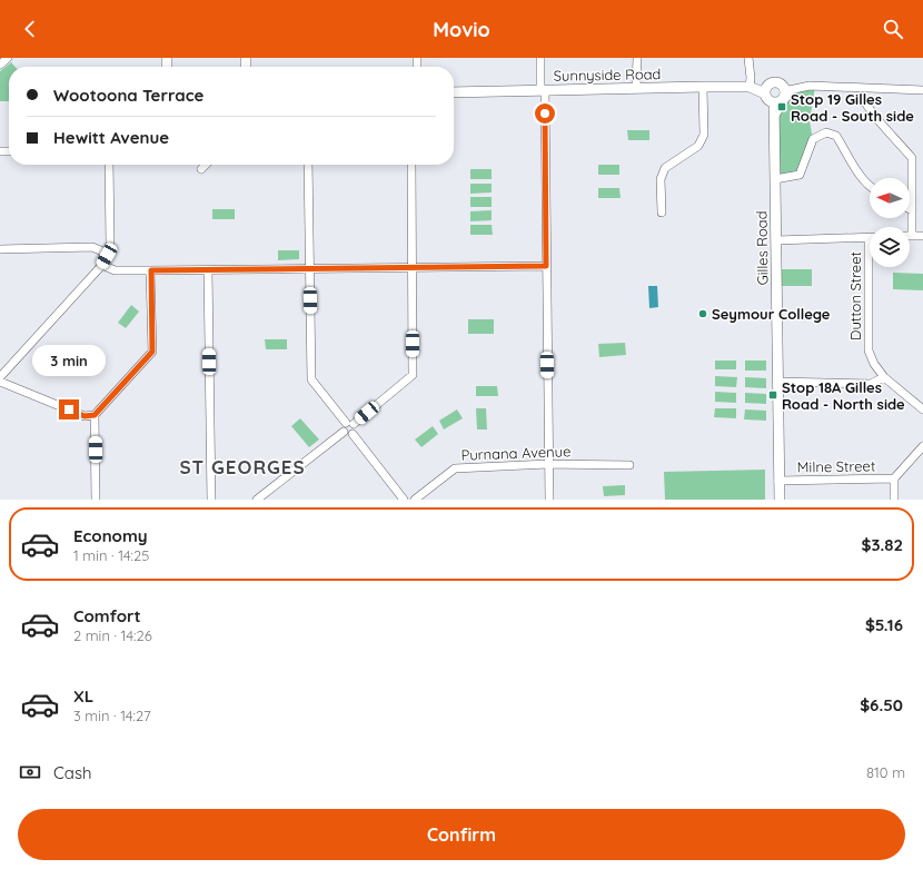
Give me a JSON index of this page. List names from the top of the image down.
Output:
{
  "streets": {
    "street": [
      "Sunnyside Road",
      "Gilles Road",
      "Dutton Street",
      "Purnana Avenue",
      "Milne Street"
    ]
  },
  "crossings": [
    ["Sunnyside Road", "Gilles Road"],
    ["Gilles Road", "Milne Street"]
  ],
  "districts": ["ST GEORGES"],
  "places": {
    "transit": ["Stop 19 Gilles Road - South side", "Stop 18A Gilles Road - North side"],
    "other": ["Seymour College"]
  },
  "north": "left",
  "page": {
    "header": "Movio",
    "banner": ["Wootoona Terrace", "Hewitt Avenue"],
    "bubble": "3 min",
    "list": [
      {
        "name": "Economy",
        "note": "1 min · 14:25",
        "value": "$3.82"
      },
      {
        "name": "Comfort",
        "note": "2 min · 14:26",
        "value": "$5.16"
      },
      {
        "name": "XL",
        "note": "3 min · 14:27",
        "value": "$6.50"
      }
    ],
    "pay": ["Cash", "810 m"],
    "buttons": "Confirm"
  }
}
